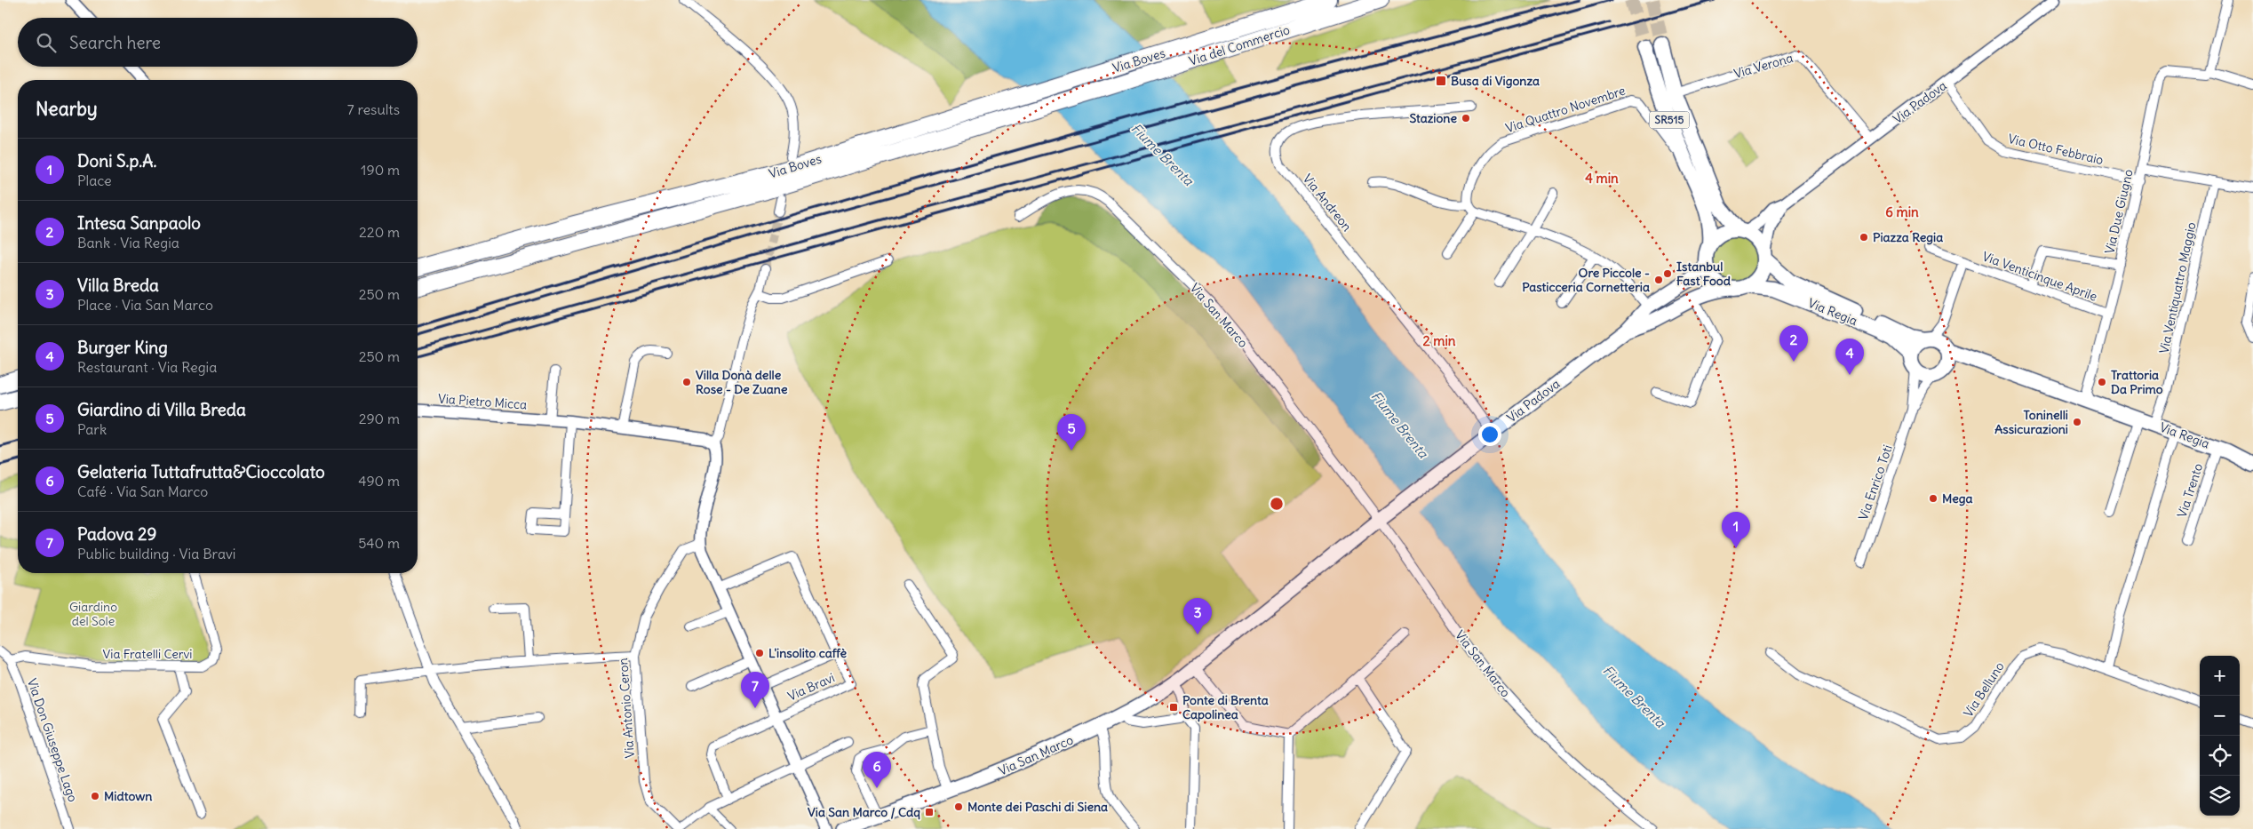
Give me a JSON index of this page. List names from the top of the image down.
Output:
{
  "streets": {
    "highway": ["Via del Commercio", "Via Boves"],
    "main road": [
      "Via Padova",
      "SR515",
      "Via Regia",
      "Via San Marco"
    ],
    "street": [
      "Via Verona",
      "Via Quattro Novembre",
      "Via Otto Febbraio",
      "Via Andreon",
      "Via Due Giugno",
      "Via Venticinque Aprile",
      "Via Ventiquattro Maggio",
      "Via Pietro Micca",
      "Via Enrico Toti",
      "Via Trento",
      "Via Fratelli Cervi",
      "Via Bravi",
      "Via Belluno",
      "Via Antonio Ceron",
      "Via Don Giuseppe Lago"
    ]
  },
  "crossings": [
    ["Via del Commercio", "Via Boves"],
    ["Via Verona", "Via Padova"],
    ["Via Verona", "SR515"],
    ["Via Padova", "SR515"],
    ["Via Padova", "Via Otto Febbraio"],
    ["Via Padova", "Via Andreon"],
    ["Via Padova", "Via Regia"],
    ["Via Padova", "Via San Marco"],
    ["Via Quattro Novembre", "SR515"],
    ["SR515", "Via Regia"],
    ["Via Otto Febbraio", "Via Due Giugno"],
    ["Via Due Giugno", "Via Venticinque Aprile"],
    ["Via Due Giugno", "Via Regia"],
    ["Via Venticinque Aprile", "Via Regia"],
    ["Via Venticinque Aprile", "Via Enrico Toti"],
    ["Via Ventiquattro Maggio", "Via Regia"],
    ["Via Regia", "Via Enrico Toti"],
    ["Via Regia", "Via Trento"],
    ["Via Fratelli Cervi", "Via Don Giuseppe Lago"]
  ],
  "water": ["Fiume Brenta"],
  "parks": ["Giardino del Sole"],
  "places": {
    "transit": ["Busa di Vigonza", "Ponte di Brenta Capolinea", "Via San Marco / Cdq"],
    "other": [
      "Stazione",
      "Piazza Regia",
      "Istanbul Fast Food",
      "Ore Piccole - Pasticceria Cornetteria",
      "Villa Donà delle Rose - De Zuane",
      "Trattoria Da Primo",
      "Toninelli Assicurazioni",
      "Mega",
      "L'insolito caffè",
      "Midtown",
      "Monte dei Paschi di Siena"
    ]
  },
  "page": {
    "search": "Search here",
    "heading": ["Nearby", "7 results"],
    "list": [
      {
        "mark": "1",
        "name": "Doni S.p.A.",
        "note": "Place",
        "value": "190 m"
      },
      {
        "mark": "2",
        "name": "Intesa Sanpaolo",
        "note": "Bank · Via Regia",
        "value": "220 m"
      },
      {
        "mark": "3",
        "name": "Villa Breda",
        "note": "Place · Via San Marco",
        "value": "250 m"
      },
      {
        "mark": "4",
        "name": "Burger King",
        "note": "Restaurant · Via Regia",
        "value": "250 m"
      },
      {
        "mark": "5",
        "name": "Giardino di Villa Breda",
        "note": "Park",
        "value": "290 m"
      },
      {
        "mark": "6",
        "name": "Gelateria Tuttafrutta&Cioccolato",
        "note": "Café · Via San Marco",
        "value": "490 m"
      },
      {
        "mark": "7",
        "name": "Padova 29",
        "note": "Public building · Via Bravi",
        "value": "540 m"
      }
    ],
    "pins": [
      "2",
      "4",
      "5",
      "1",
      "3",
      "7",
      "6"
    ],
    "map_buttons": ["+", "−"]
  },
  "rings": ["4 min", "6 min", "2 min"]
}
